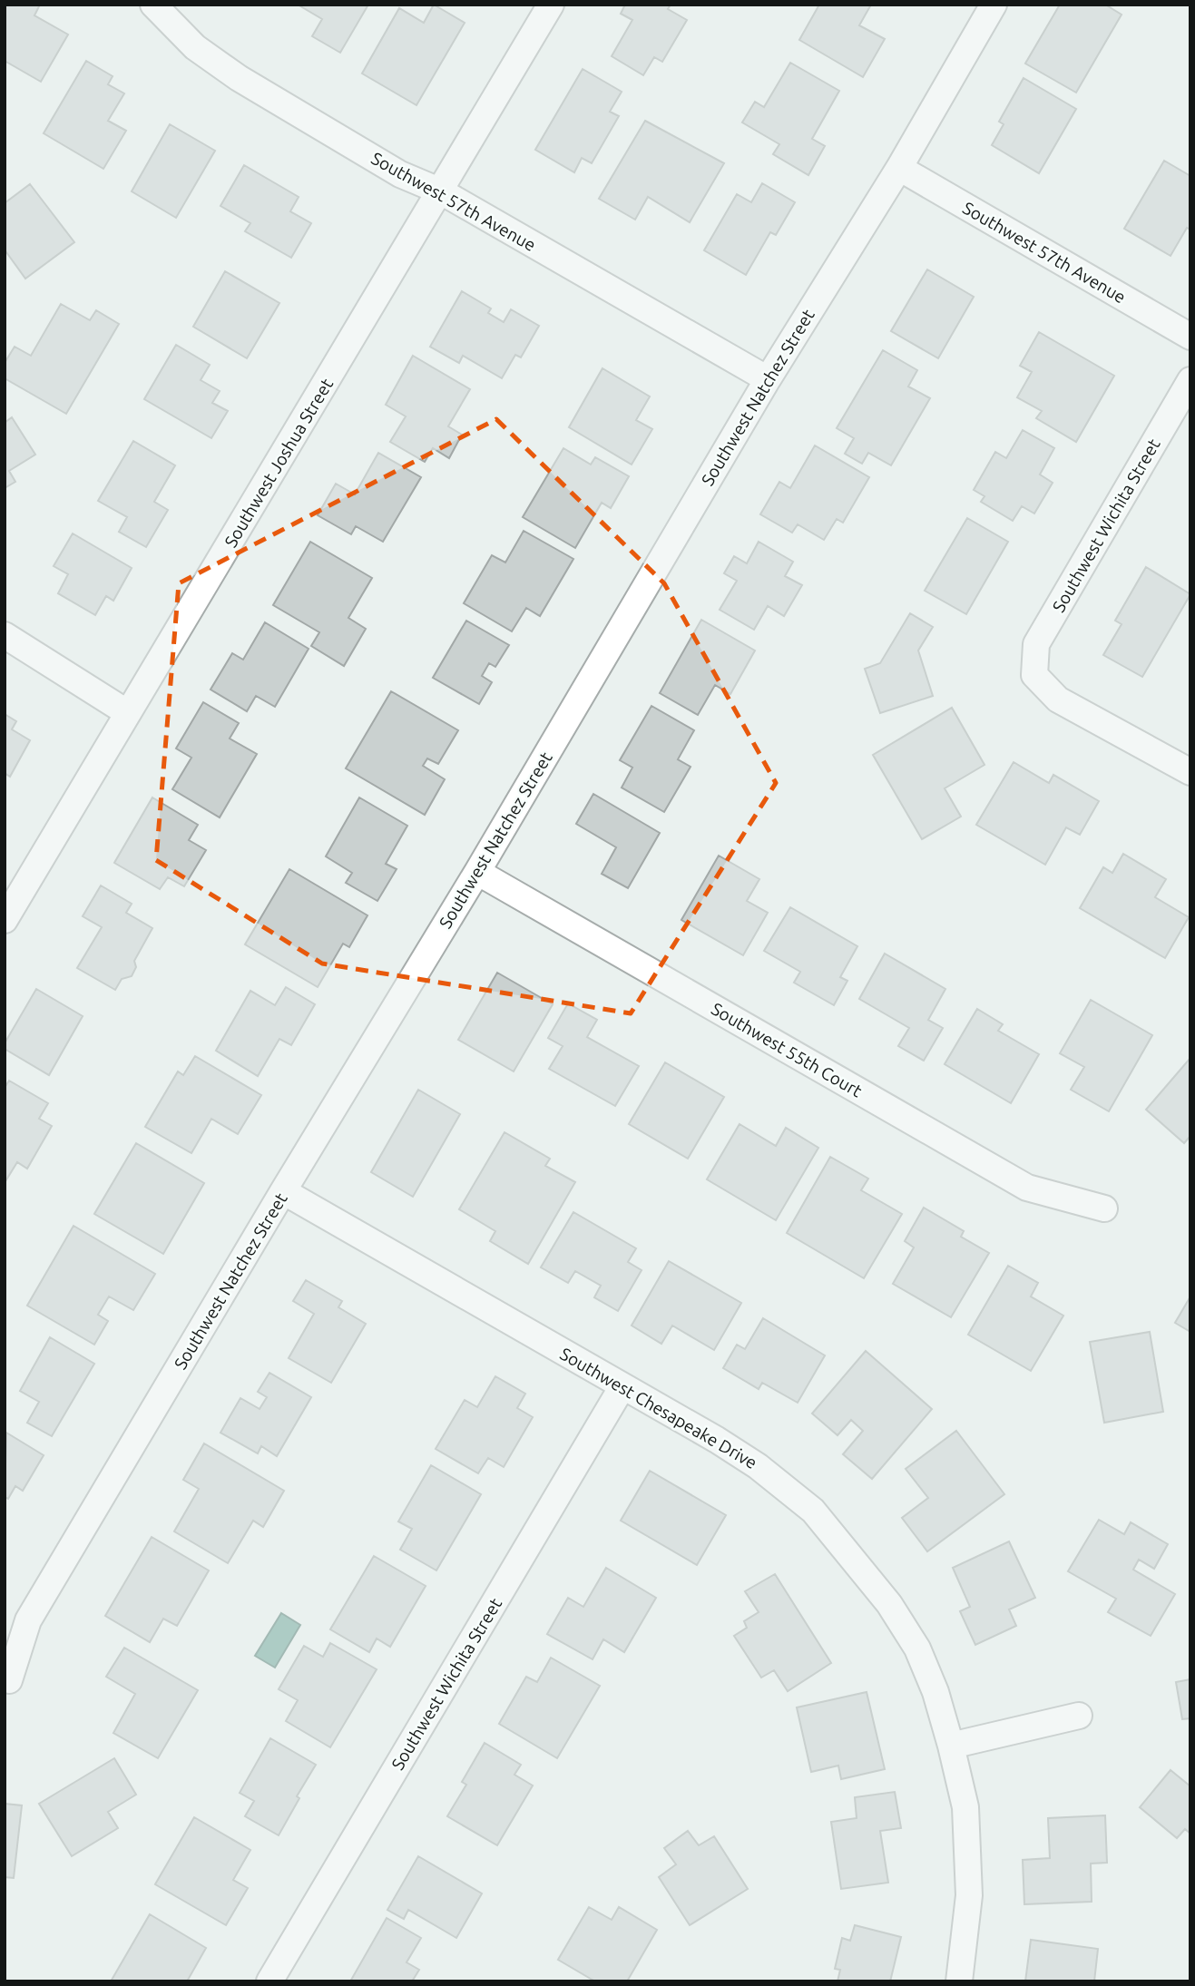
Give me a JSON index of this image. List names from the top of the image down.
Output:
{
  "streets": {
    "street": [
      "Southwest 57th Avenue",
      "Southwest Natchez Street",
      "Southwest Joshua Street",
      "Southwest Wichita Street",
      "Southwest 55th Court",
      "Southwest Chesapeake Drive"
    ]
  },
  "crossings": [
    ["Southwest 57th Avenue", "Southwest Natchez Street"],
    ["Southwest 57th Avenue", "Southwest Joshua Street"],
    ["Southwest Natchez Street", "Southwest 55th Court"],
    ["Southwest Natchez Street", "Southwest Chesapeake Drive"],
    ["Southwest Wichita Street", "Southwest Chesapeake Drive"]
  ]
}
